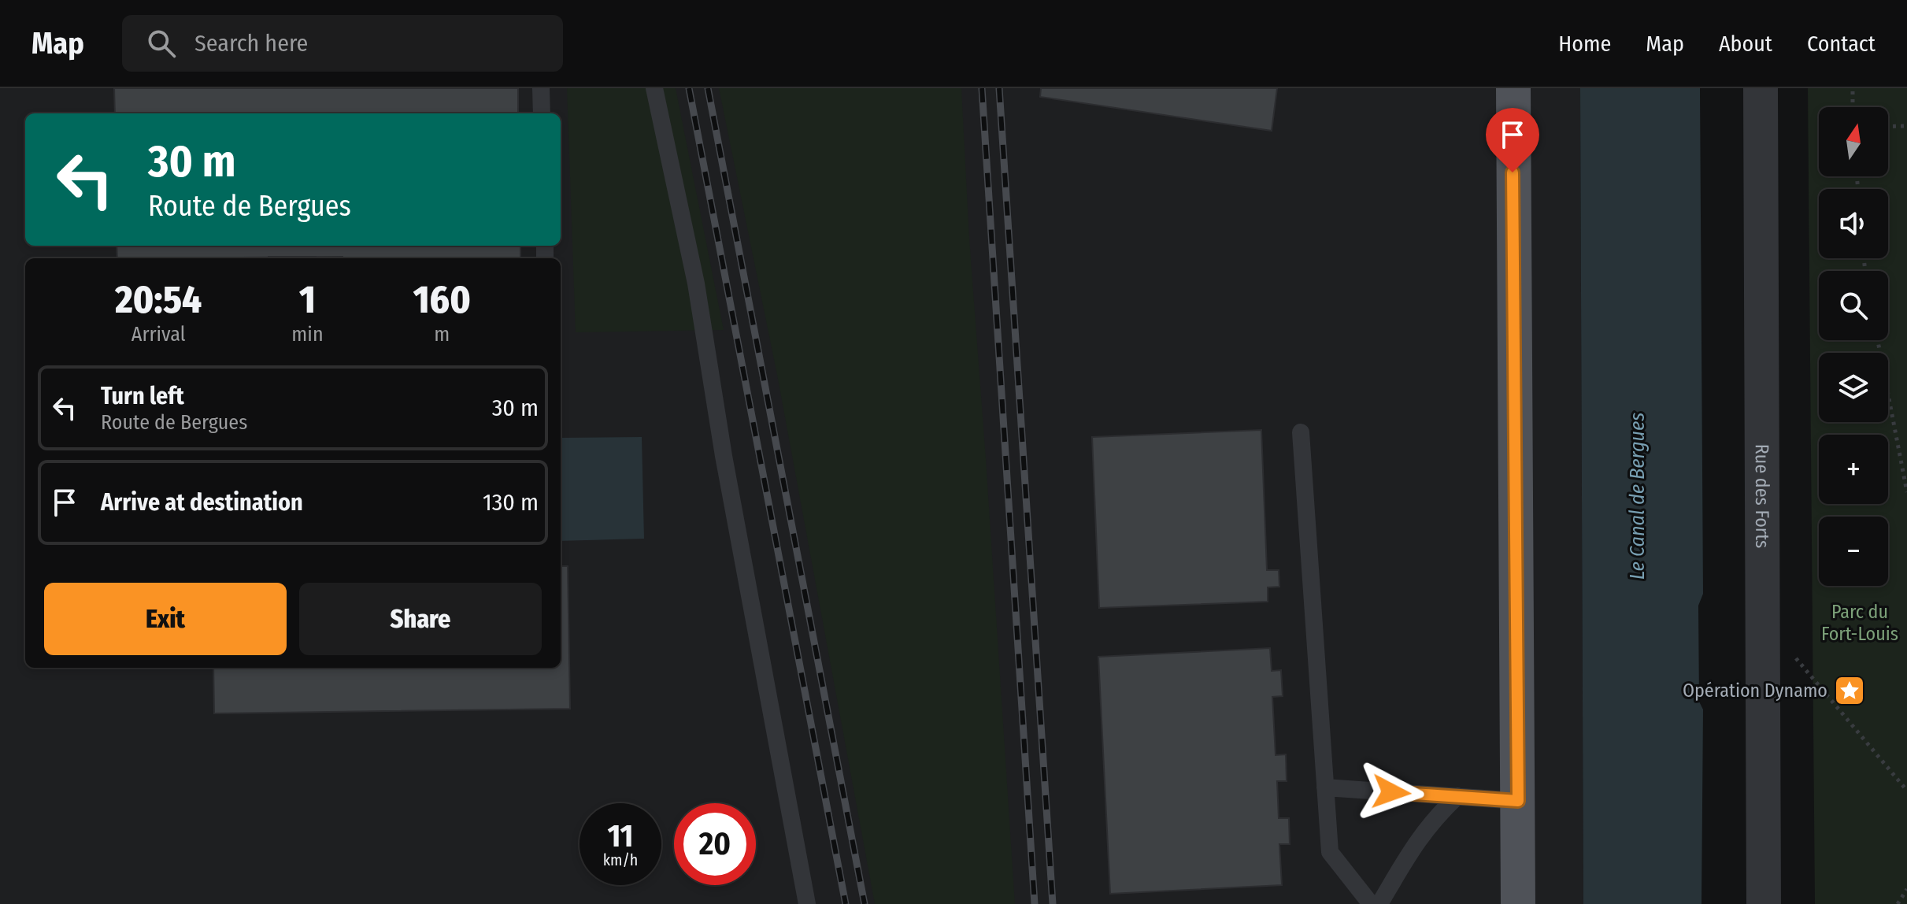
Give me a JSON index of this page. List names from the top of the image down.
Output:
{
  "streets": {
    "street": ["Rue des Forts"]
  },
  "water": ["Le Canal de Bergues"],
  "parks": ["Parc du Fort-Louis"],
  "places": {
    "place": ["Opération Dynamo"]
  },
  "north": "top",
  "page": {
    "header": "Map",
    "search": "Search here",
    "nav": [
      "Home",
      "Map",
      "About",
      "Contact"
    ],
    "map_buttons": ["+", "−"],
    "turn": ["30 m", "Route de Bergues"],
    "eta": [
      "20:54",
      "Arrival",
      "1",
      "min",
      "160",
      "m"
    ],
    "list": [
      {
        "name": "Turn left",
        "note": "Route de Bergues",
        "value": "30 m"
      },
      {
        "name": "Arrive at destination",
        "value": "130 m"
      }
    ],
    "buttons": ["Exit", "Share"],
    "speed": "11 km/h",
    "limit": "20"
  }
}
